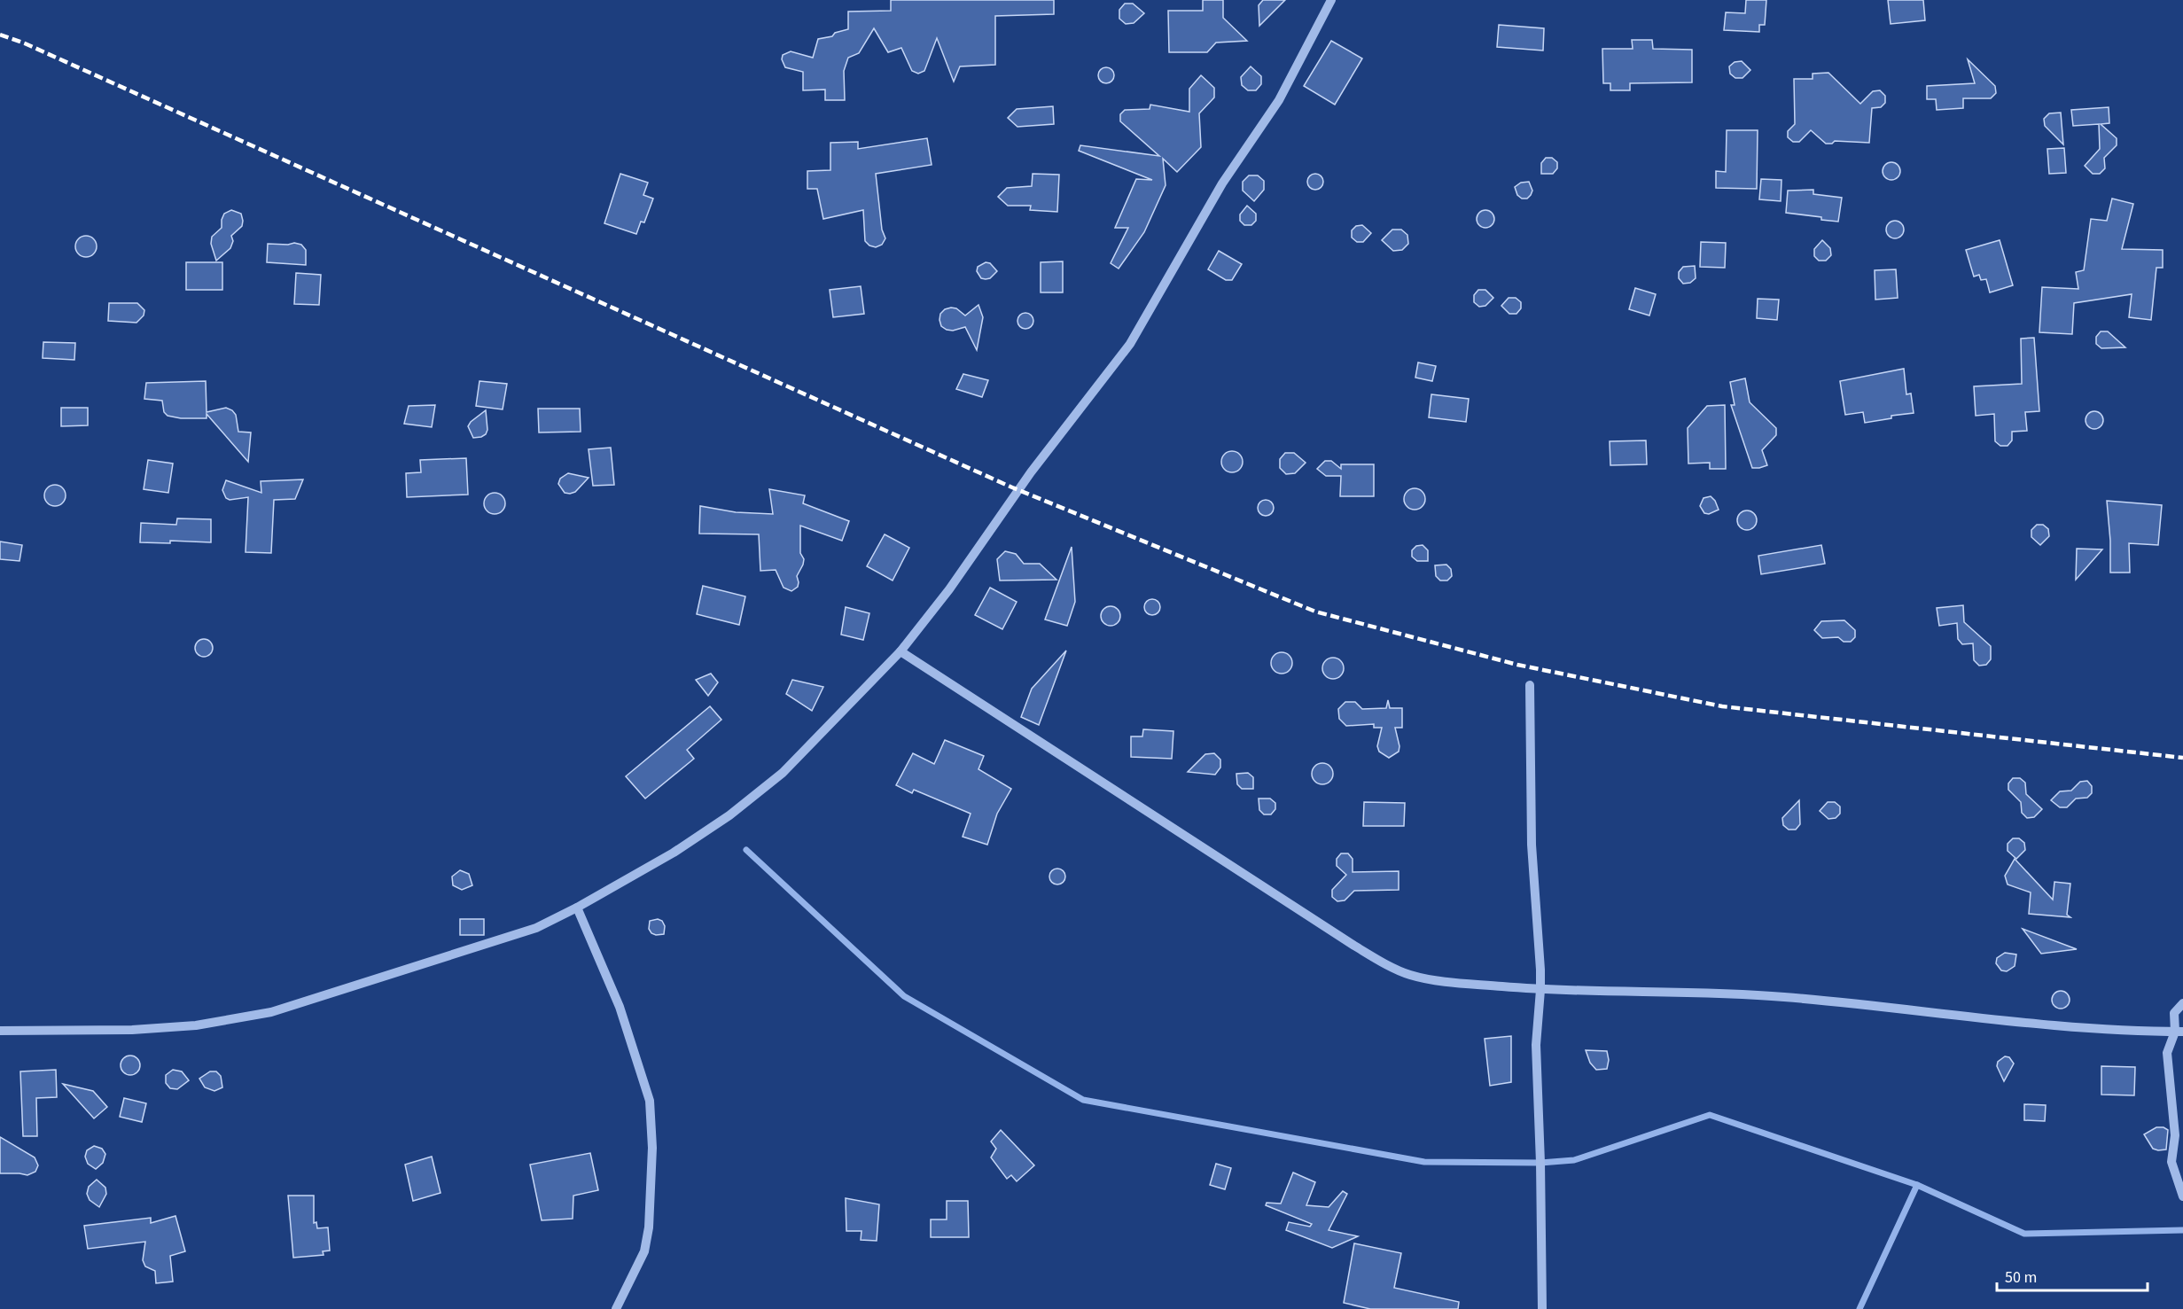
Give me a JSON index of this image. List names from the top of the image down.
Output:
{
  "scale_bar": "50 m"
}
